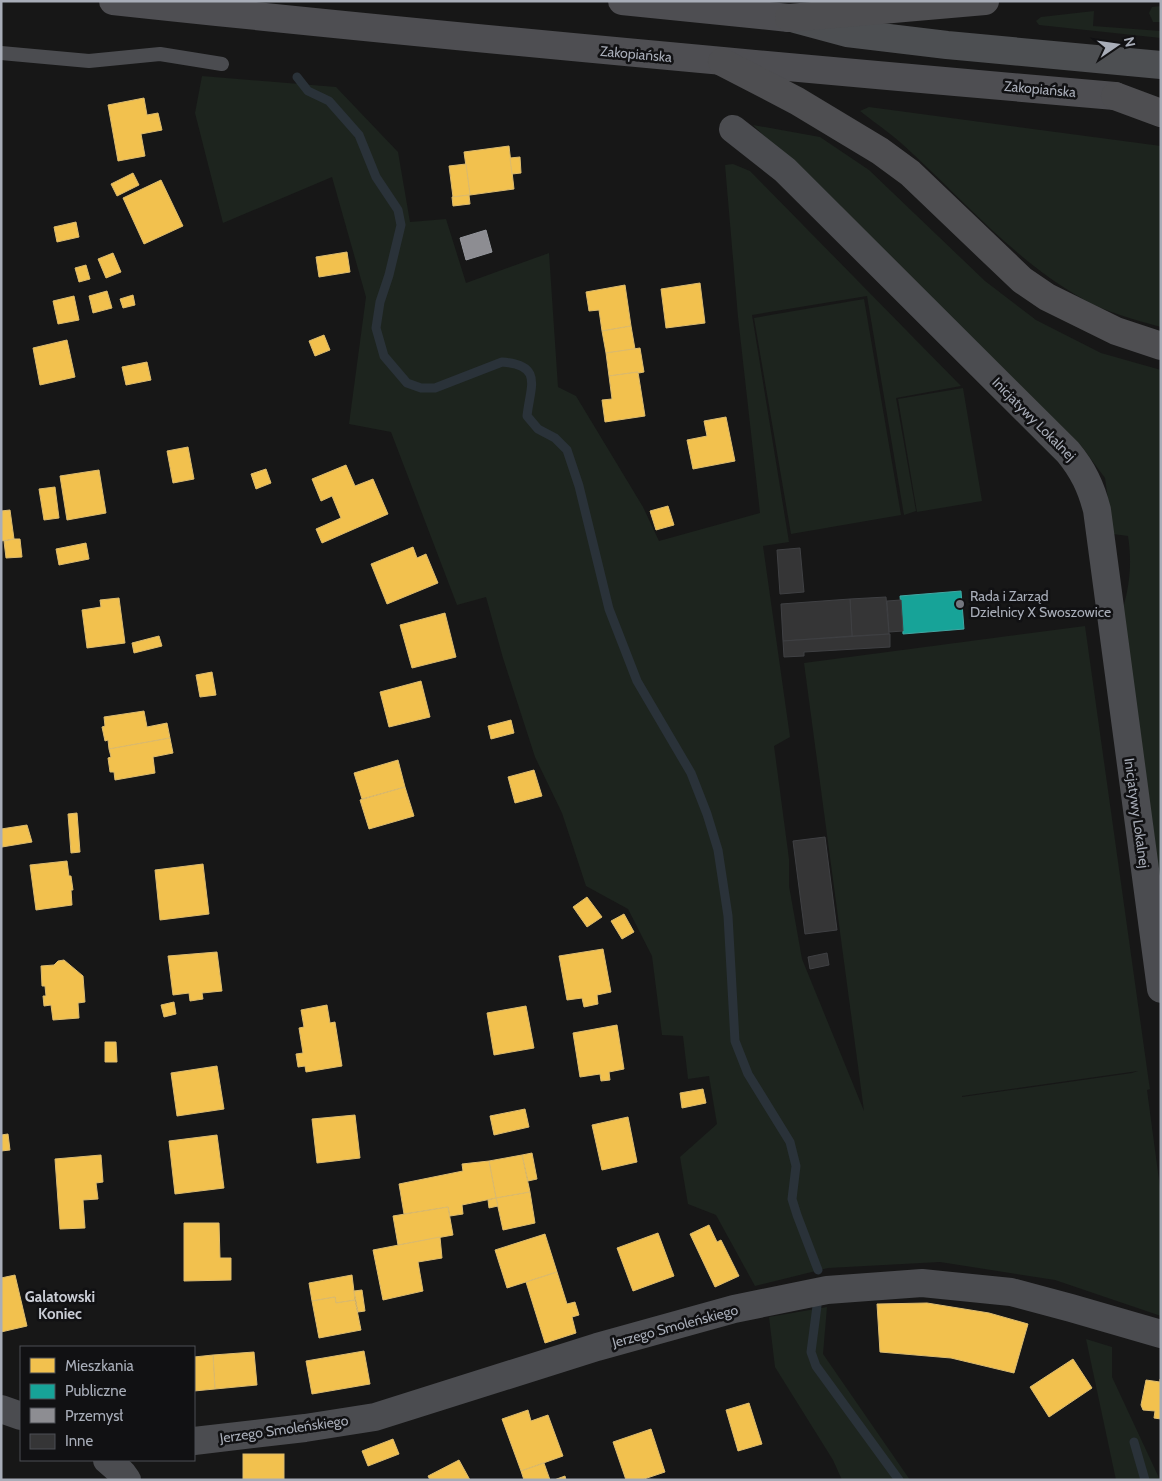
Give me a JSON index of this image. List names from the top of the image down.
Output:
{
  "streets": {
    "highway": ["Zakopiańska"],
    "street": ["Inicjatywy Lokalnej", "Jerzego Smoleńskiego"]
  },
  "districts": ["Galatowski Koniec"],
  "places": ["Rada i Zarząd Dzielnicy X Swoszowice"],
  "legend": [
    "Mieszkania",
    "Publiczne",
    "Przemysł",
    "Inne"
  ],
  "north": "right"
}
